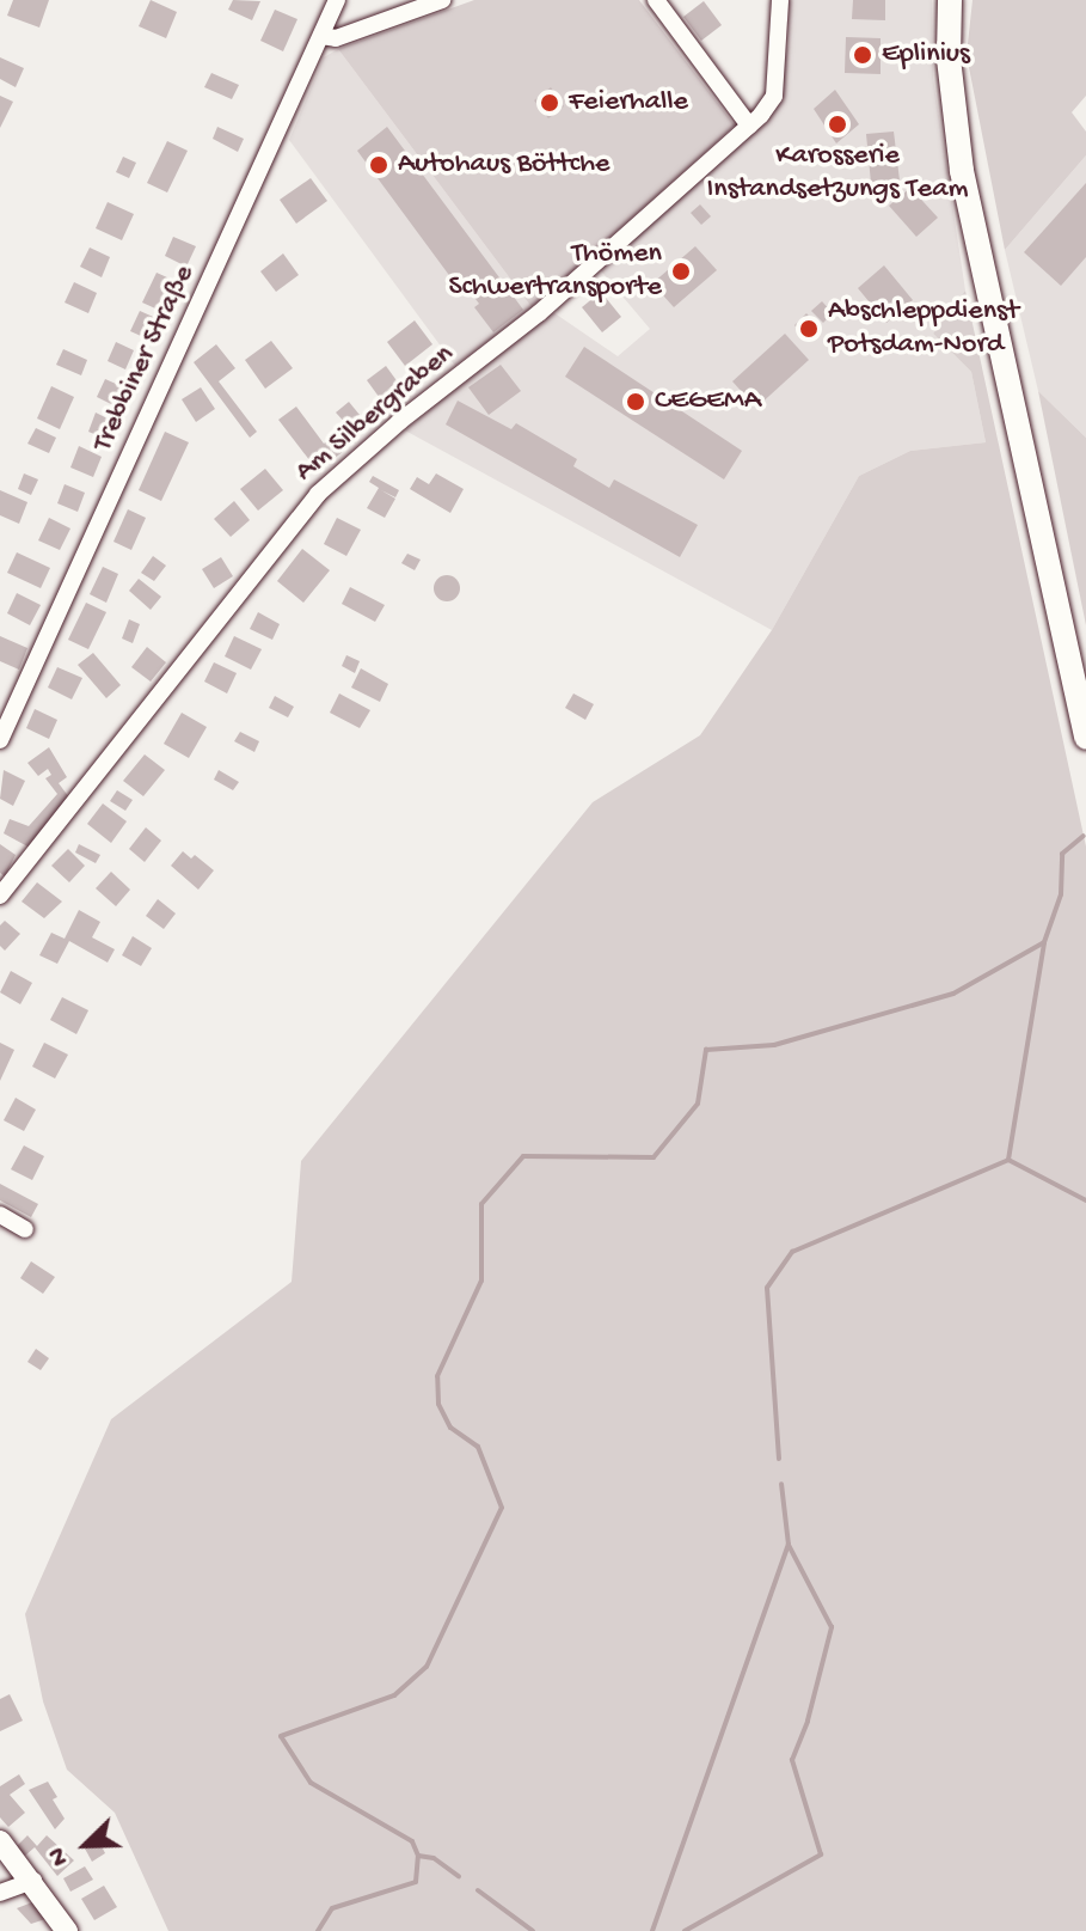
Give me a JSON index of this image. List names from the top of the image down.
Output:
{
  "streets": {
    "street": ["Trebbiner Straße", "Am Silbergraben"]
  },
  "places": [
    "Eplinius",
    "Feierhalle",
    "Karosserie Instandsetzungs Team",
    "Autohaus Böttche",
    "Thömen Schwertransporte",
    "Abschleppdienst Potsdam-Nord",
    "CEGEMA"
  ],
  "north": "bottom left"
}
